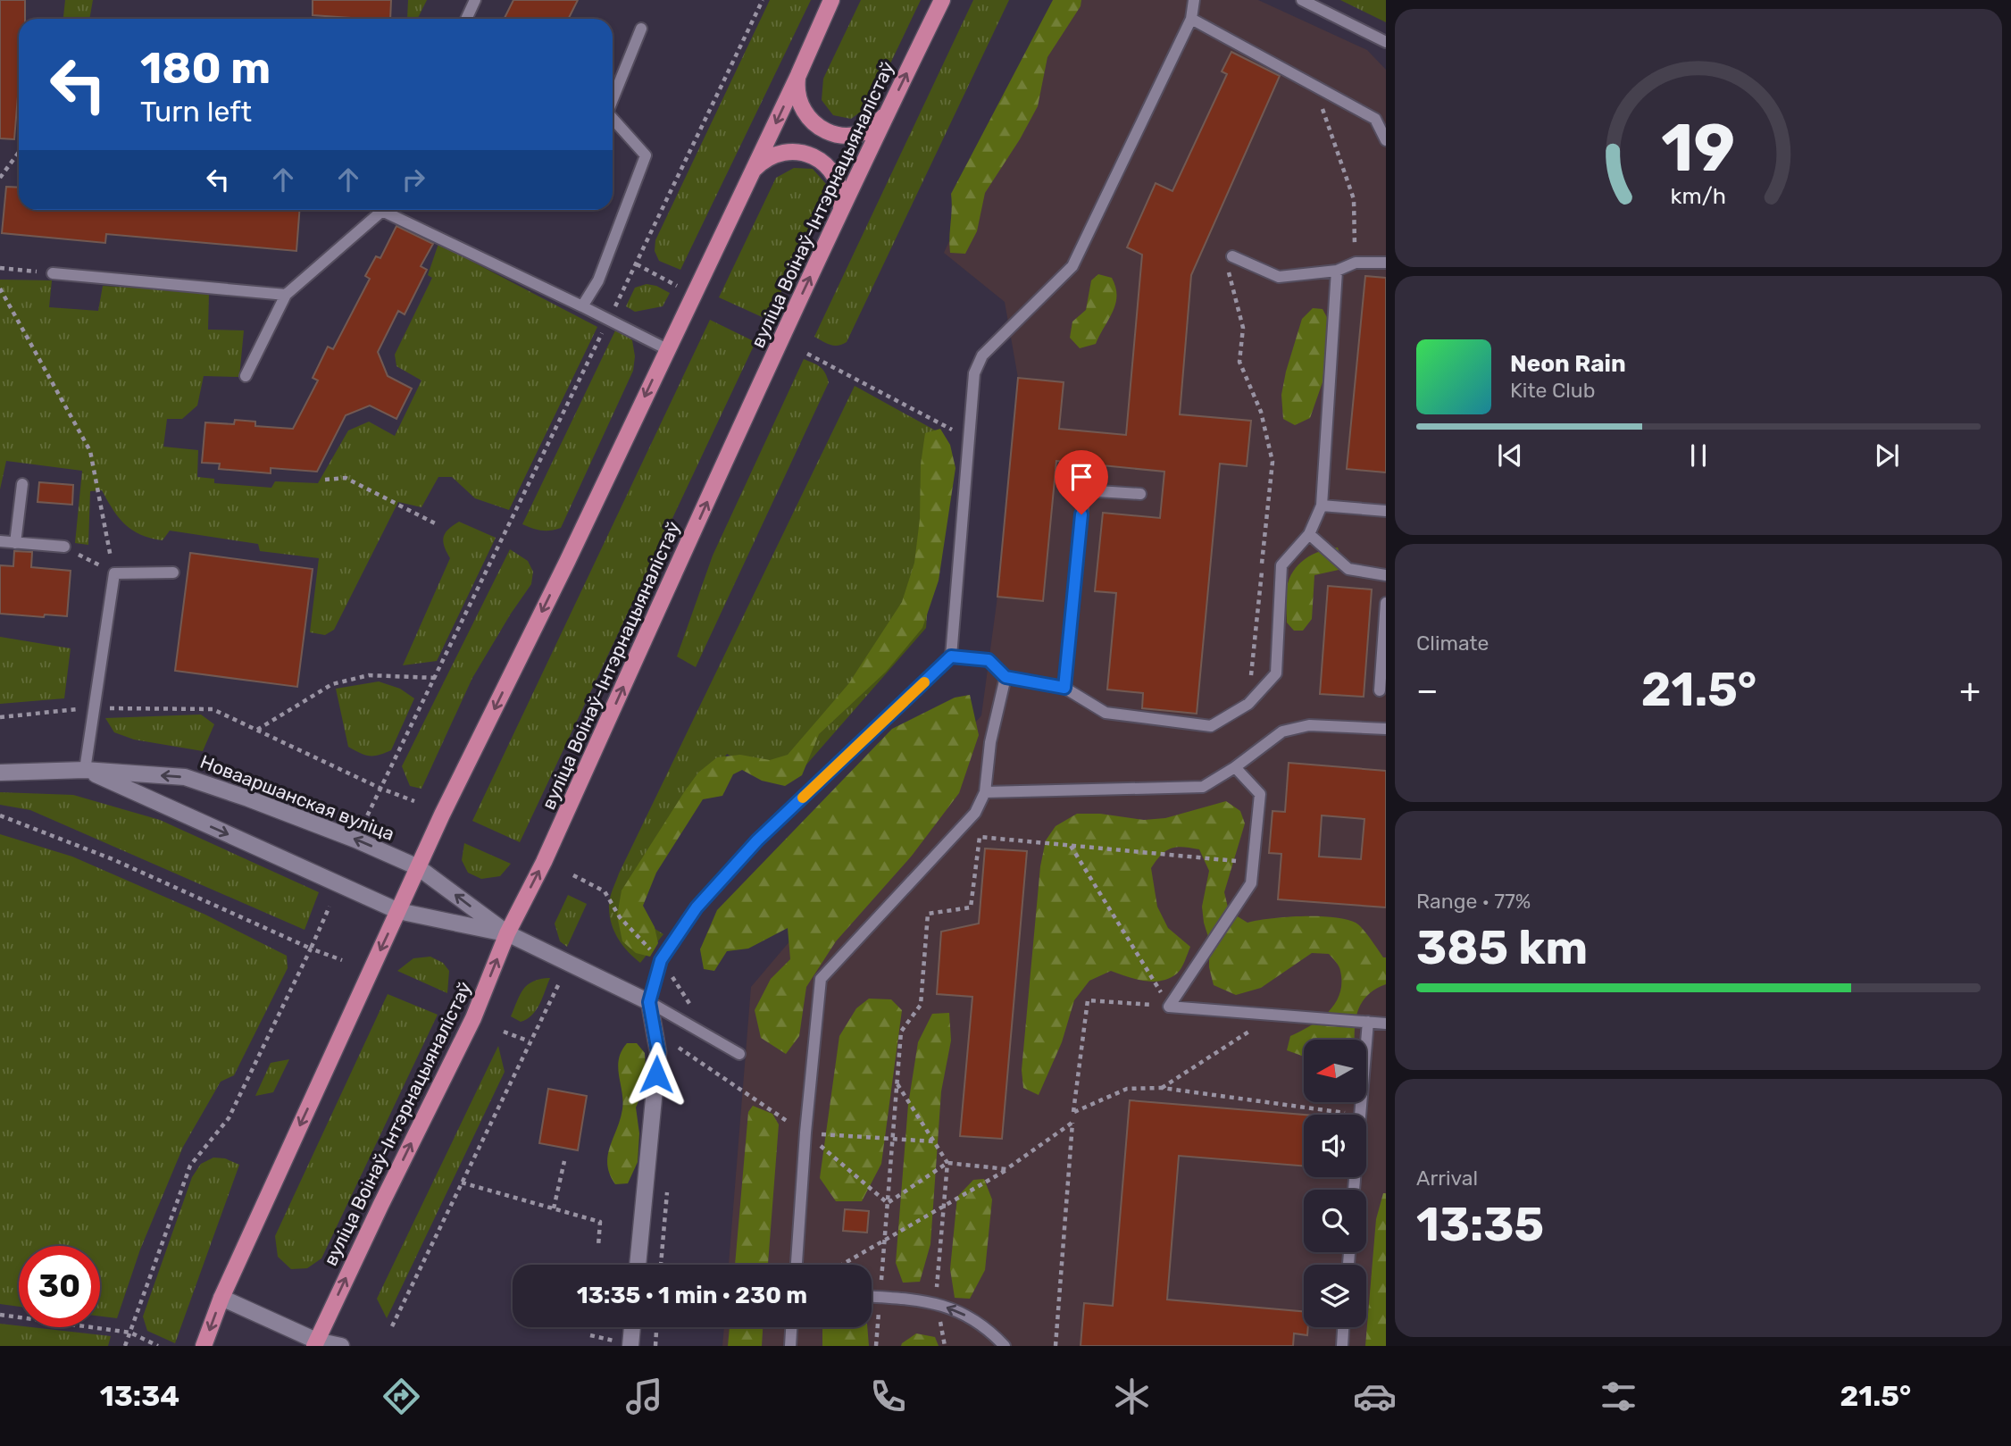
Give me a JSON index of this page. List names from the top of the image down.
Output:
{
  "streets": {
    "main road": ["вуліца Воінаў-Інтэрнацыяналістаў"],
    "street": ["Новааршанская вуліца"]
  },
  "crossings": [
    ["вуліца Воінаў-Інтэрнацыяналістаў", "Новааршанская вуліца"]
  ],
  "north": "left",
  "page": {
    "turn": ["180 m", "Turn left"],
    "song": ["Neon Rain", "Kite Club"],
    "tile": [
      "Climate",
      ["Range · 77%", "385 km"],
      ["Arrival", "13:35"]
    ],
    "heat": ["−", "21.5°", "+"],
    "limit": "30",
    "trip": "13:35 · 1 min · 230 m",
    "tabs": ["13:34", "21.5°"],
    "gauge": ["19", "km/h"]
  }
}
